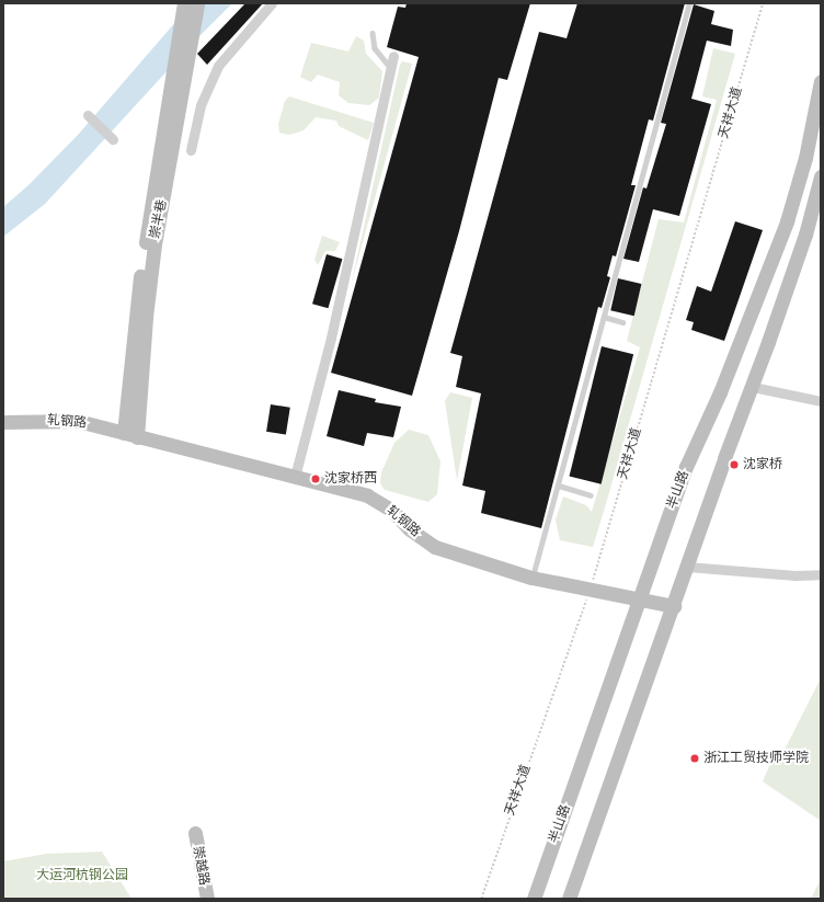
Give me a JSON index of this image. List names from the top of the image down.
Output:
{
  "streets": {
    "street": [
      "崇半巷",
      "轧钢路",
      "半山路",
      "崇越路"
    ],
    "path": ["天祥大道"]
  },
  "crossings": [
    ["天祥大道", "轧钢路"],
    ["崇半巷", "轧钢路"],
    ["轧钢路", "半山路"]
  ],
  "parks": ["大运河杭钢公园"],
  "places": ["沈家桥", "沈家桥西", "浙江工贸技师学院"]
}
